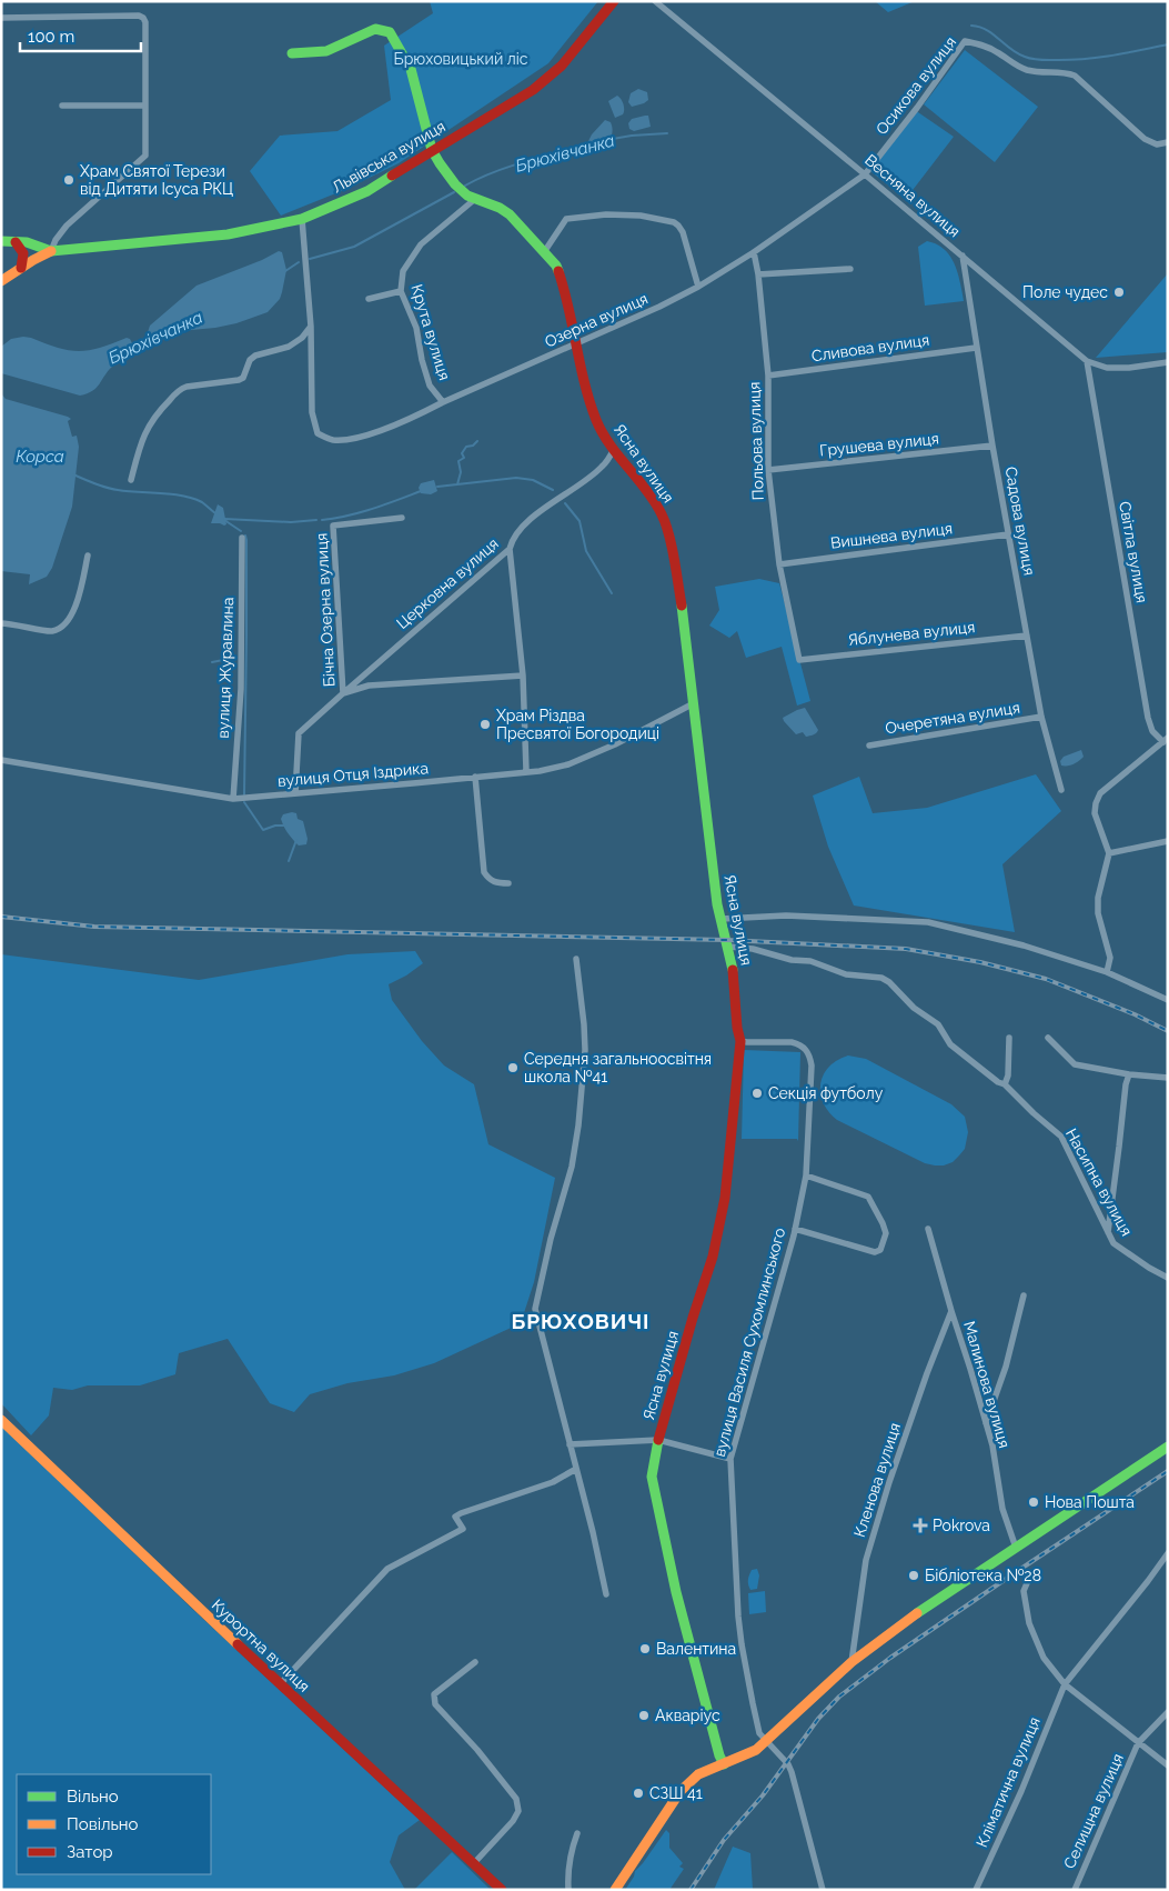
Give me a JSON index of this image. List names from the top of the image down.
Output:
{
  "streets": {
    "main road": ["Львівська вулиця", "Ясна вулиця", "Курортна вулиця"],
    "street": [
      "Осикова вулиця",
      "Весняна вулиця",
      "Озерна вулиця",
      "Крута вулиця",
      "Сливова вулиця",
      "Польова вулиця",
      "Грушева вулиця",
      "Садова вулиця",
      "Вишнева вулиця",
      "Світла вулиця",
      "Церковна вулиця",
      "Бічна Озерна вулиця",
      "Яблунева вулиця",
      "вулиця Журавлина",
      "Очеретяна вулиця",
      "вулиця Отця Іздрика",
      "Насипна вулиця",
      "вулиця Василя Сухомлинського",
      "Малинова вулиця",
      "Кленова вулиця",
      "Кліматична вулиця",
      "Селищна вулиця"
    ]
  },
  "crossings": [
    ["Осикова вулиця", "Весняна вулиця"],
    ["Осикова вулиця", "Озерна вулиця"],
    ["Львівська вулиця", "Ясна вулиця"],
    ["Весняна вулиця", "Озерна вулиця"],
    ["Весняна вулиця", "Садова вулиця"],
    ["Весняна вулиця", "Світла вулиця"],
    ["Озерна вулиця", "Крута вулиця"],
    ["Озерна вулиця", "Польова вулиця"],
    ["Озерна вулиця", "Ясна вулиця"],
    ["Крута вулиця", "Ясна вулиця"],
    ["Сливова вулиця", "Польова вулиця"],
    ["Сливова вулиця", "Садова вулиця"],
    ["Польова вулиця", "Грушева вулиця"],
    ["Польова вулиця", "Вишнева вулиця"],
    ["Польова вулиця", "Яблунева вулиця"],
    ["Грушева вулиця", "Садова вулиця"],
    ["Ясна вулиця", "Церковна вулиця"],
    ["Ясна вулиця", "вулиця Отця Іздрика"],
    ["Ясна вулиця", "Насипна вулиця"],
    ["Ясна вулиця", "вулиця Василя Сухомлинського"],
    ["Садова вулиця", "Вишнева вулиця"],
    ["Садова вулиця", "Яблунева вулиця"],
    ["Садова вулиця", "Очеретяна вулиця"],
    ["Церковна вулиця", "Бічна Озерна вулиця"],
    ["Церковна вулиця", "вулиця Отця Іздрика"],
    ["вулиця Журавлина", "вулиця Отця Іздрика"],
    ["Малинова вулиця", "Кленова вулиця"]
  ],
  "districts": ["БРЮХОВИЧІ"],
  "water": ["Брюхівчанка", "Корса"],
  "parks": ["Брюховицький ліс"],
  "places": {
    "other": [
      "Храм Святої Терези від Дитяти Ісуса РКЦ",
      "Поле чудес",
      "Храм Різдва Пресвятої Богородиці",
      "Середня загальноосвітня школа №41",
      "Секція футболу",
      "Нова Пошта",
      "Бібліотека №28",
      "Валентина",
      "Акваріус",
      "СЗШ 41"
    ],
    "health": ["Pokrova"]
  },
  "legend": ["Вільно", "Повільно", "Затор"],
  "scale_bar": "100 m"
}
